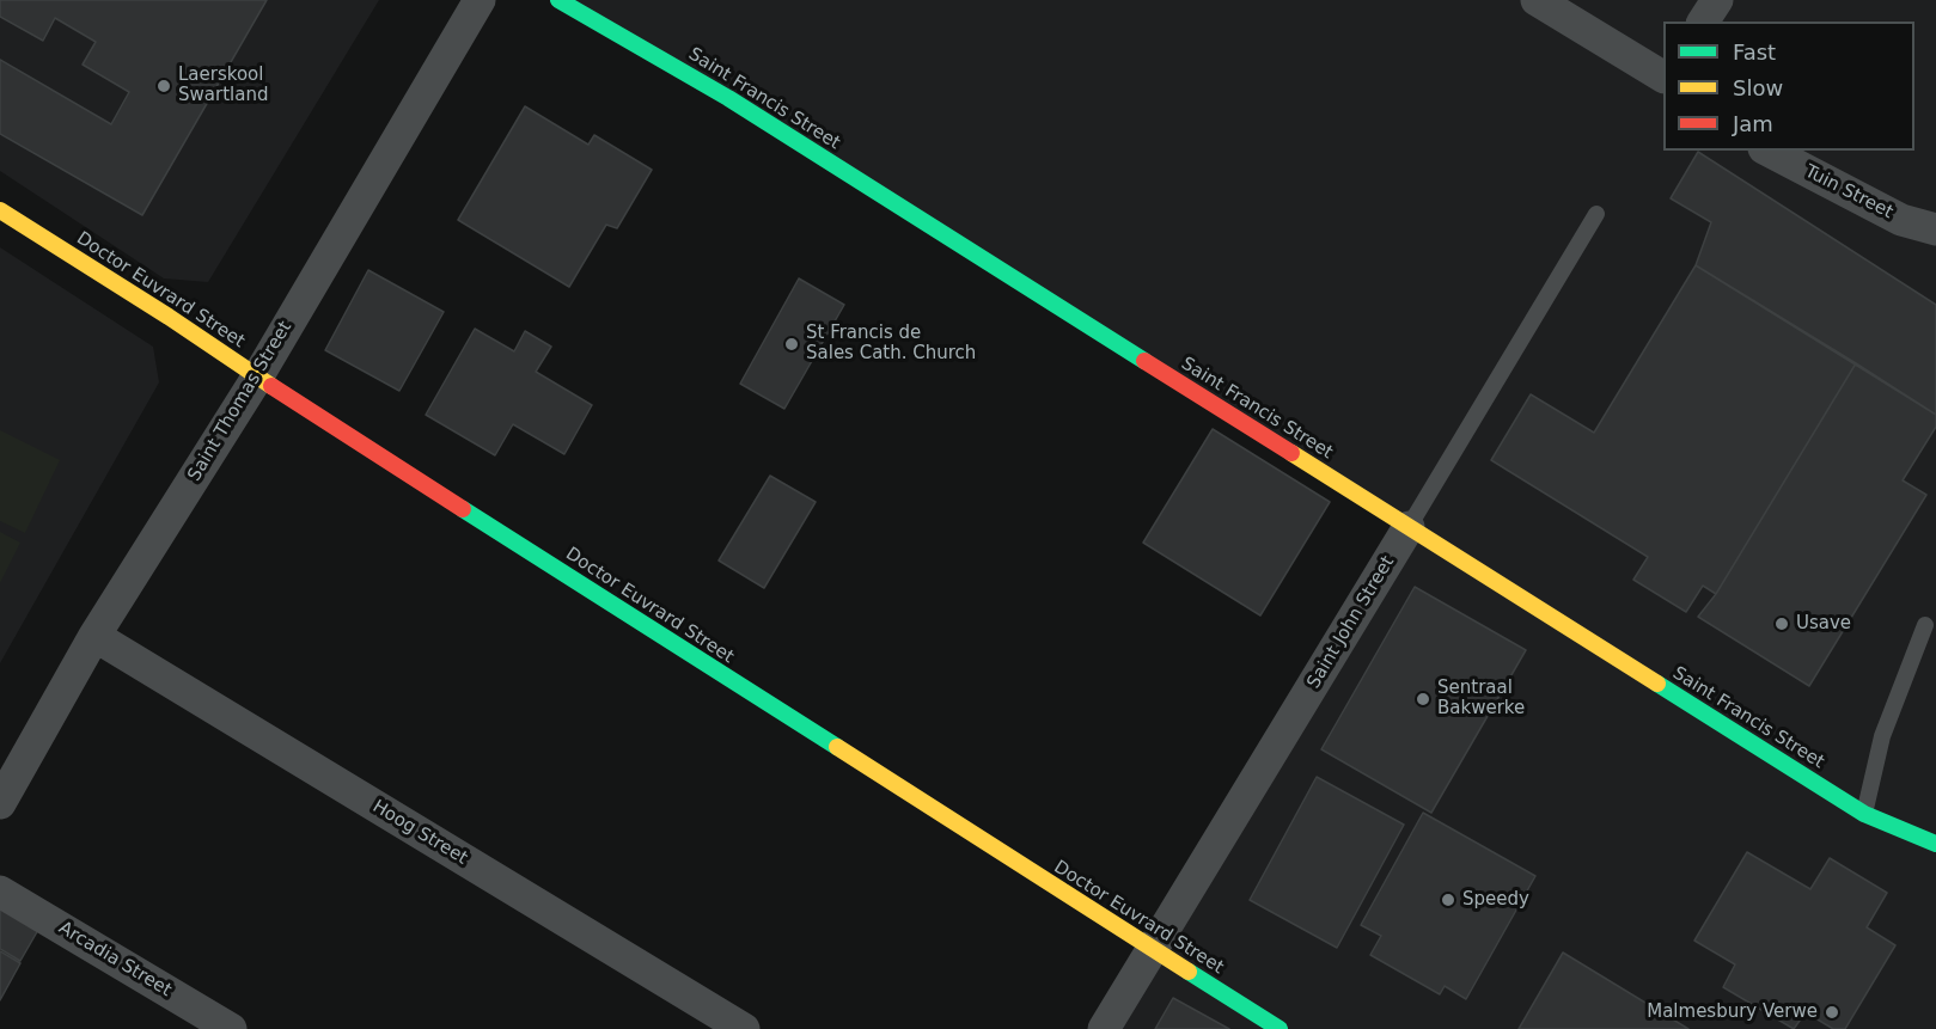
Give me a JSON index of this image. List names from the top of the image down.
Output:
{
  "streets": {
    "street": [
      "Saint Francis Street",
      "Tuin Street",
      "Doctor Euvrard Street",
      "Saint Thomas Street",
      "Saint John Street",
      "Hoog Street",
      "Arcadia Street"
    ]
  },
  "crossings": [
    ["Saint Francis Street", "Saint John Street"],
    ["Doctor Euvrard Street", "Saint Thomas Street"],
    ["Doctor Euvrard Street", "Saint John Street"],
    ["Saint Thomas Street", "Hoog Street"]
  ],
  "places": [
    "Laerskool Swartland",
    "St Francis de Sales Cath. Church",
    "Usave",
    "Sentraal Bakwerke",
    "Speedy",
    "Malmesbury Verwe"
  ],
  "legend": ["Fast", "Slow", "Jam"]
}
